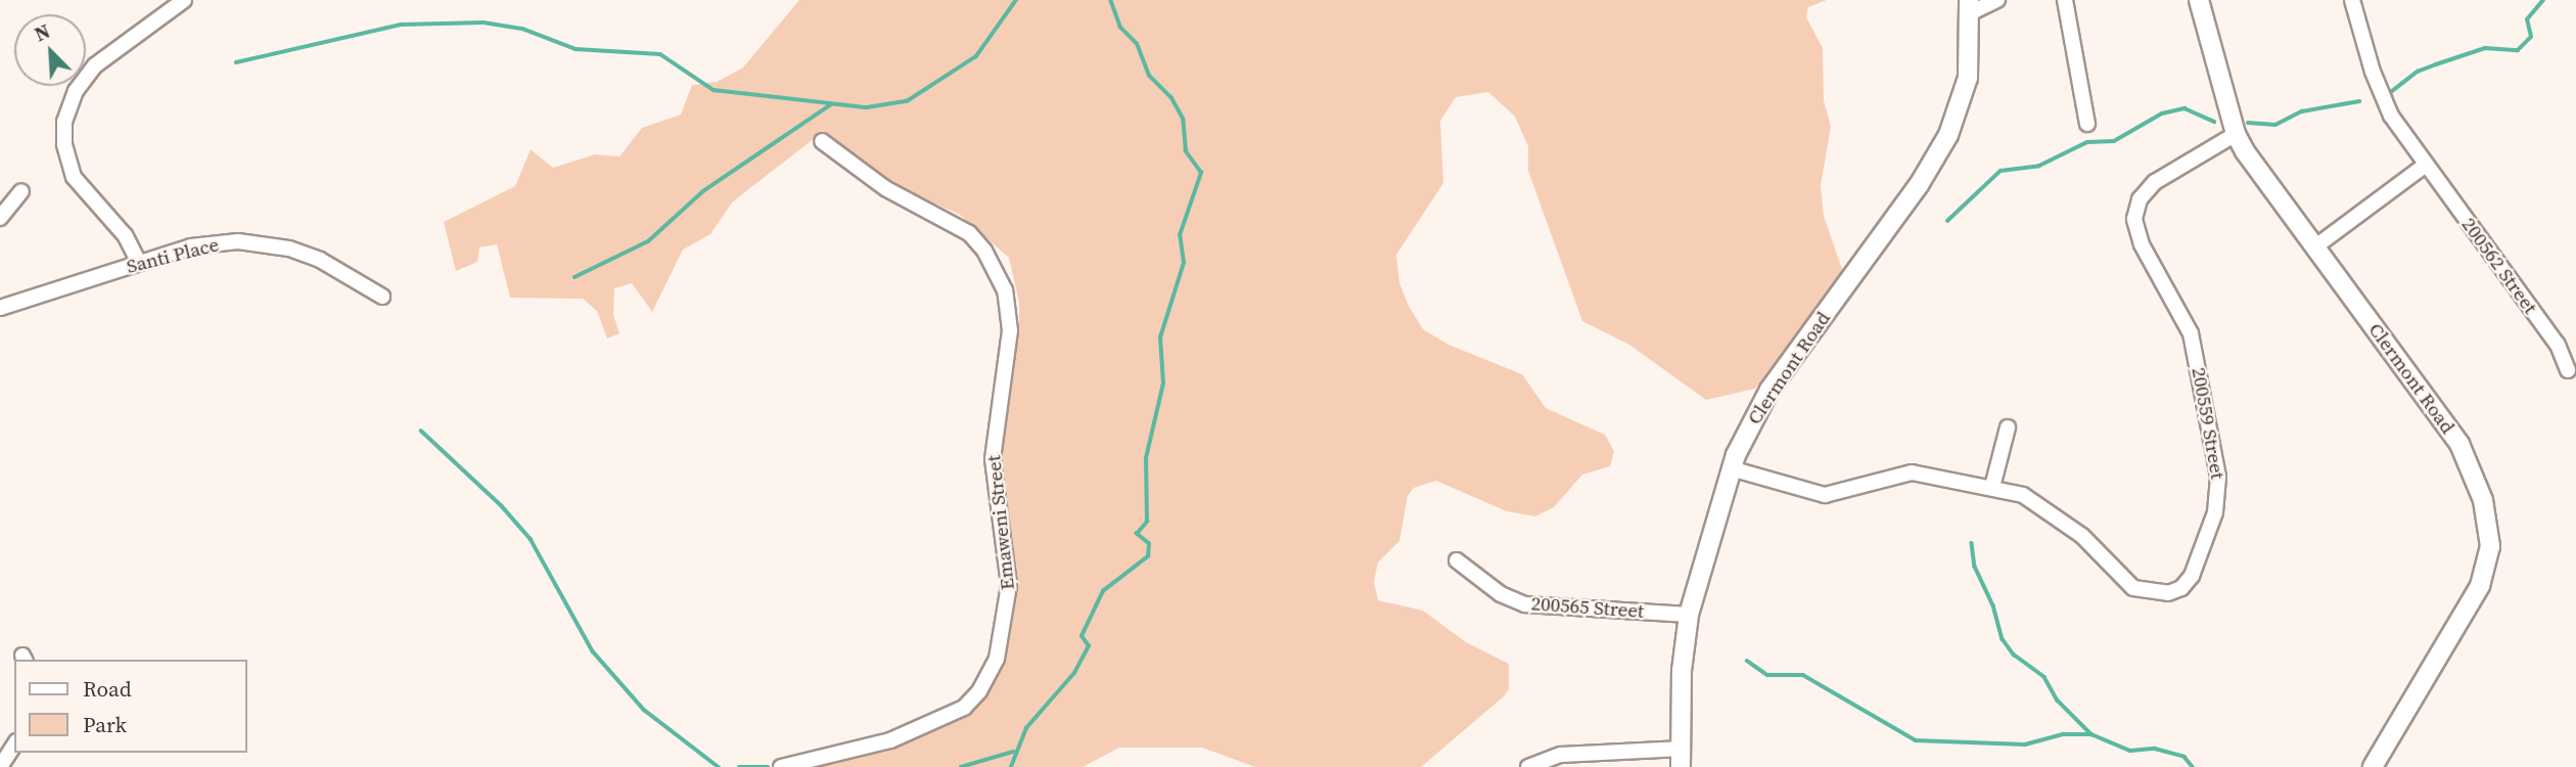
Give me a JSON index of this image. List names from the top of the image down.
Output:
{
  "streets": {
    "street": [
      "Santi Place",
      "200562 Street",
      "Clermont Road",
      "200559 Street",
      "Emaweni Street",
      "200565 Street"
    ]
  },
  "crossings": [
    ["Clermont Road", "200559 Street"],
    ["Clermont Road", "200565 Street"]
  ],
  "legend": ["Road", "Park"],
  "north": "top left"
}
